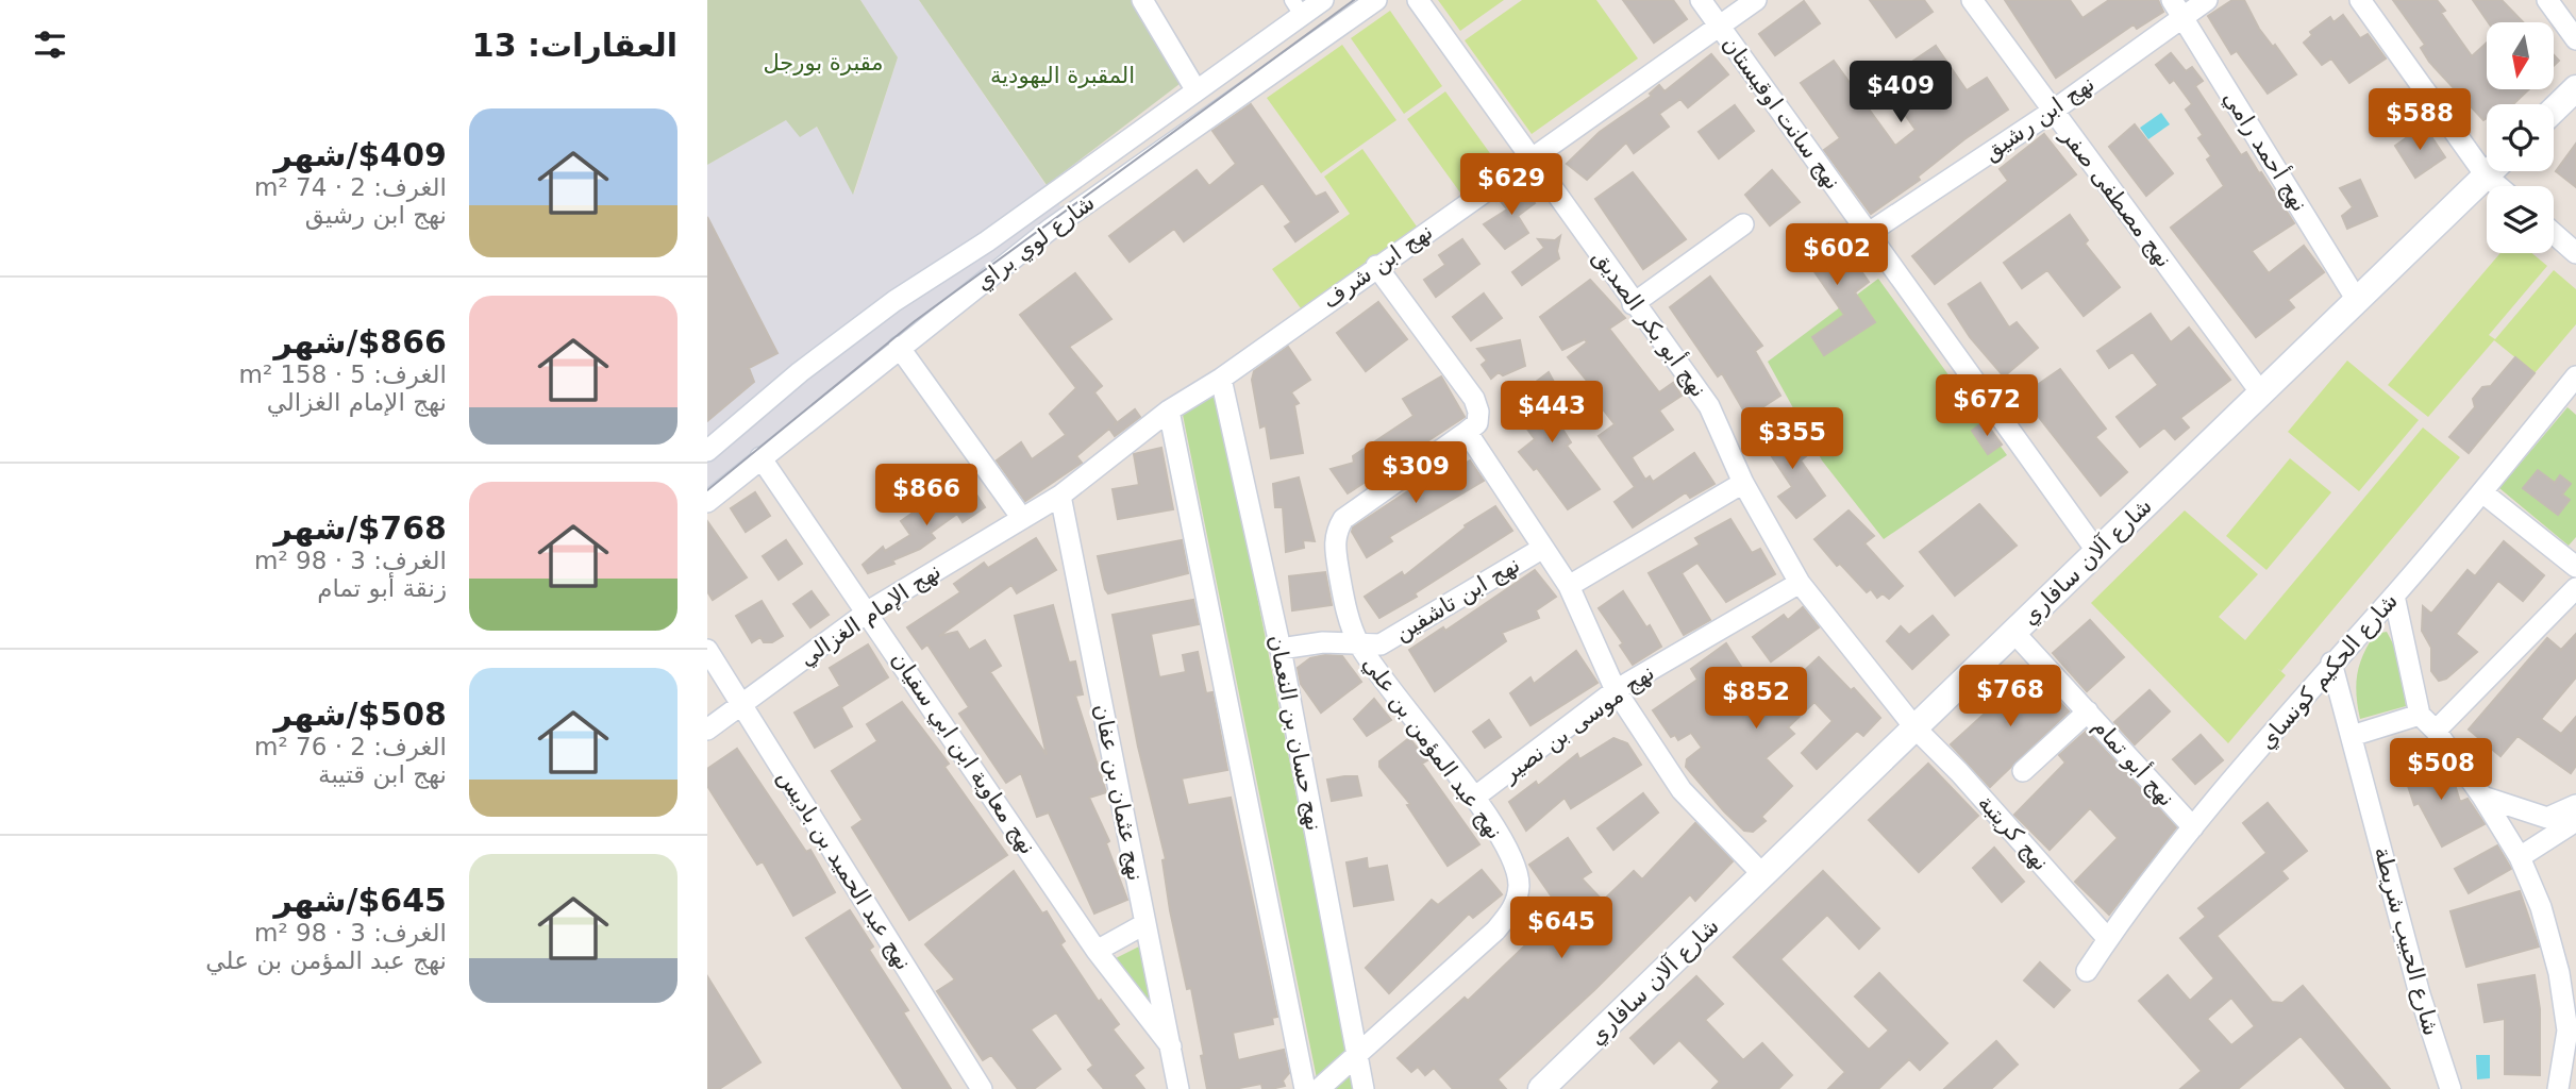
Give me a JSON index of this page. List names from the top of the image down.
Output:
{
  "streets": {
    "street": [
      "نهج سانت اوقيستان",
      "نهج ابن رشيق",
      "نهج أحمد رامي",
      "نهج مصطفى صفر",
      "شارع لوي براي",
      "نهج ابن شرف",
      "نهج أبو بكر الصديق",
      "شارع آلان سافاري",
      "نهج ابن تاشفين",
      "نهج الإمام الغزالي",
      "شارع الحكيم كونساي",
      "نهج موسى بن نصير",
      "نهج حسان بن النعمان",
      "نهج عبد المؤمن بن علي",
      "نهج معاوية ابن ابي سفيان",
      "نهج أبو تمام",
      "نهج عثمان بن عفان",
      "نهج كريتبة",
      "نهج عبد الحميد بن باديس",
      "شارع الحبيب شريطة"
    ]
  },
  "crossings": [
    ["نهج سانت اوقيستان", "نهج ابن رشيق"],
    ["نهج سانت اوقيستان", "نهج ابن شرف"],
    ["نهج سانت اوقيستان", "شارع آلان سافاري"],
    ["نهج ابن رشيق", "نهج أحمد رامي"],
    ["نهج ابن رشيق", "نهج مصطفى صفر"],
    ["نهج أحمد رامي", "شارع آلان سافاري"],
    ["نهج مصطفى صفر", "شارع آلان سافاري"],
    ["شارع لوي براي", "نهج معاوية ابن ابي سفيان"],
    ["نهج ابن شرف", "نهج أبو بكر الصديق"],
    ["نهج ابن شرف", "نهج الإمام الغزالي"],
    ["نهج ابن شرف", "نهج حسان بن النعمان"],
    ["نهج أبو بكر الصديق", "شارع آلان سافاري"],
    ["نهج أبو بكر الصديق", "نهج موسى بن نصير"],
    ["نهج أبو بكر الصديق", "نهج كريتبة"],
    ["شارع آلان سافاري", "نهج أبو تمام"],
    ["شارع آلان سافاري", "نهج كريتبة"],
    ["نهج ابن تاشفين", "نهج حسان بن النعمان"],
    ["نهج ابن تاشفين", "نهج عبد المؤمن بن علي"],
    ["نهج الإمام الغزالي", "نهج حسان بن النعمان"],
    ["نهج الإمام الغزالي", "نهج معاوية ابن ابي سفيان"],
    ["نهج الإمام الغزالي", "نهج عثمان بن عفان"],
    ["نهج الإمام الغزالي", "نهج عبد الحميد بن باديس"],
    ["شارع الحكيم كونساي", "نهج أبو تمام"],
    ["شارع الحكيم كونساي", "نهج كريتبة"],
    ["شارع الحكيم كونساي", "شارع الحبيب شريطة"],
    ["نهج موسى بن نصير", "نهج عبد المؤمن بن علي"],
    ["نهج حسان بن النعمان", "نهج عبد المؤمن بن علي"],
    ["نهج معاوية ابن ابي سفيان", "نهج عثمان بن عفان"]
  ],
  "parks": ["مقبرة بورجل", "المقبرة اليهودية"],
  "north": "bottom",
  "page": {
    "heading": "العقارات: 13",
    "price": [
      "$409",
      "$588",
      "$629",
      "$602",
      "$672",
      "$443",
      "$355",
      "$309",
      "$866",
      "$768",
      "$852",
      "$508",
      "$645"
    ],
    "list": [
      {
        "name": "$409/شهر",
        "note": "الغرف: 2 · 74 m² · نهج ابن رشيق"
      },
      {
        "name": "$866/شهر",
        "note": "الغرف: 5 · 158 m² · نهج الإمام الغزالي"
      },
      {
        "name": "$768/شهر",
        "note": "الغرف: 3 · 98 m² · زنقة أبو تمام"
      },
      {
        "name": "$508/شهر",
        "note": "الغرف: 2 · 76 m² · نهج ابن قتيبة"
      },
      {
        "name": "$645/شهر",
        "note": "الغرف: 3 · 98 m² · نهج عبد المؤمن بن علي"
      }
    ]
  }
}
